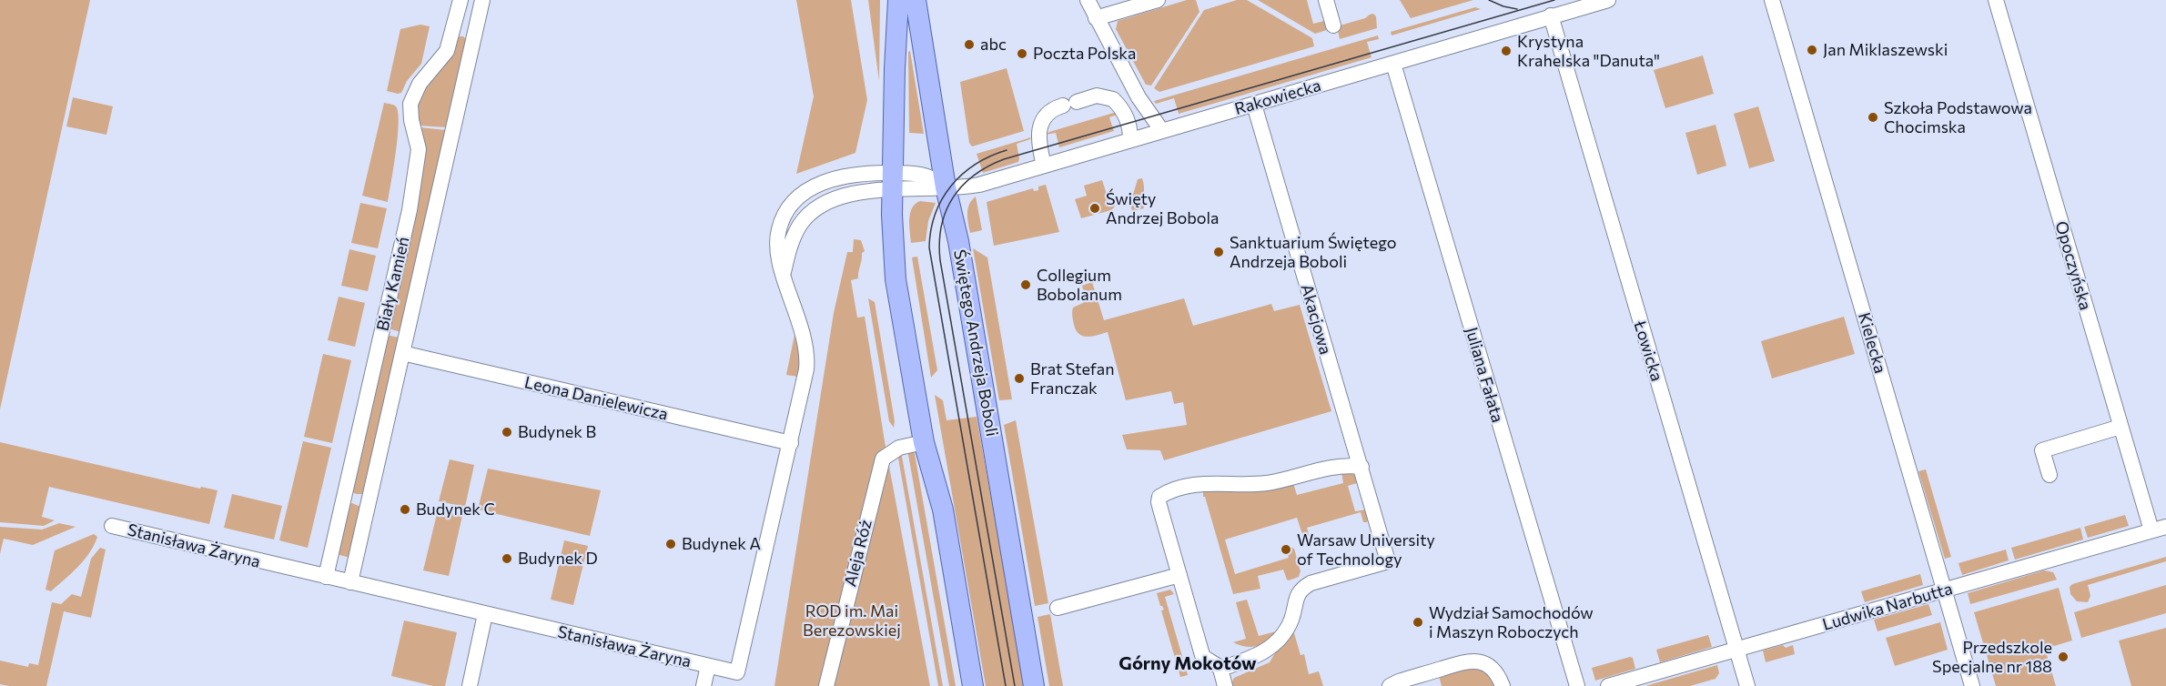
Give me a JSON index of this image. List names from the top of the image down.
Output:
{
  "streets": {
    "main road": ["Świętego Andrzeja Boboli"],
    "street": [
      "Rakowiecka",
      "Opoczyńska",
      "Biały Kamień",
      "Akacjowa",
      "Kielecka",
      "Łowicka",
      "Juliana Fałata",
      "Leona Danielewicza",
      "Stanisława Żaryna",
      "Aleja Róż",
      "Ludwika Narbutta"
    ]
  },
  "crossings": [
    ["Rakowiecka", "Akacjowa"],
    ["Rakowiecka", "Świętego Andrzeja Boboli"],
    ["Rakowiecka", "Łowicka"],
    ["Rakowiecka", "Juliana Fałata"],
    ["Rakowiecka", "Stanisława Żaryna"],
    ["Opoczyńska", "Ludwika Narbutta"],
    ["Biały Kamień", "Leona Danielewicza"],
    ["Biały Kamień", "Stanisława Żaryna"],
    ["Świętego Andrzeja Boboli", "Stanisława Żaryna"],
    ["Kielecka", "Ludwika Narbutta"],
    ["Łowicka", "Ludwika Narbutta"],
    ["Leona Danielewicza", "Stanisława Żaryna"]
  ],
  "districts": ["Górny Mokotów"],
  "parks": ["ROD im. Mai Berezowskiej"],
  "places": [
    "abc",
    "Jan Miklaszewski",
    "Krystyna Krahelska \"Danuta\"",
    "Poczta Polska",
    "Szkoła Podstawowa Chocimska",
    "Święty Andrzej Bobola",
    "Sanktuarium Świętego Andrzeja Boboli",
    "Collegium Bobolanum",
    "Brat Stefan Franczak",
    "Budynek B",
    "Budynek C",
    "Budynek A",
    "Warsaw University of Technology",
    "Budynek D",
    "Wydział Samochodów i Maszyn Roboczych",
    "Przedszkole Specjalne nr 188"
  ]
}
